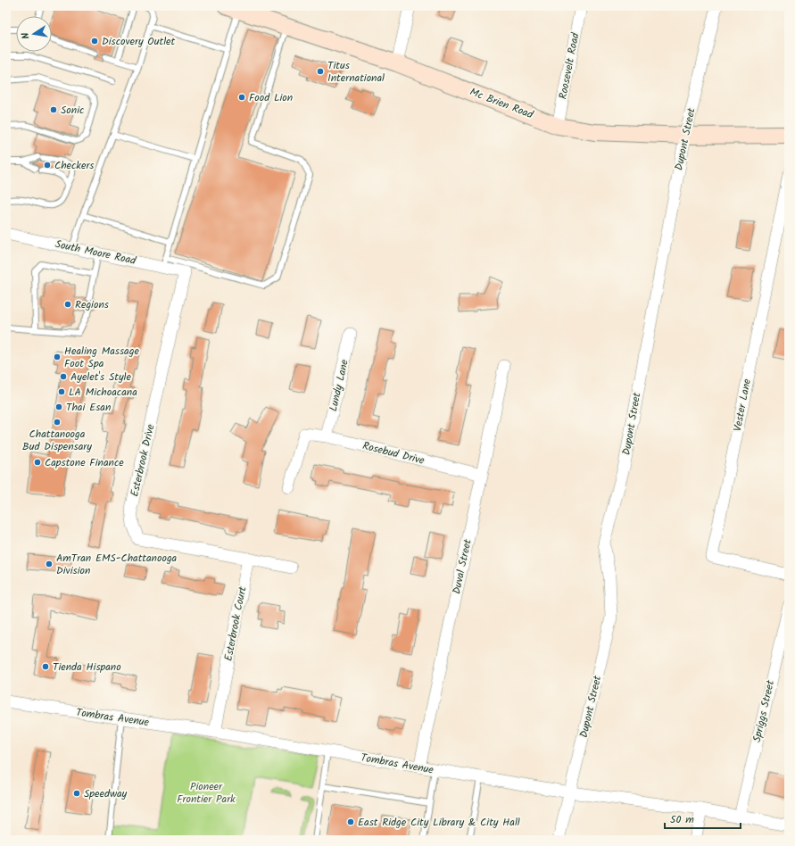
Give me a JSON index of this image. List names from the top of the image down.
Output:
{
  "streets": {
    "main road": ["Mc Brien Road"],
    "street": [
      "Roosevelt Road",
      "Dupont Street",
      "South Moore Road",
      "Lundy Lane",
      "Vester Lane",
      "Rosebud Drive",
      "Esterbrook Drive",
      "Duval Street",
      "Esterbrook Court",
      "Spriggs Street",
      "Tombras Avenue"
    ]
  },
  "crossings": [
    ["Roosevelt Road", "Mc Brien Road"],
    ["Mc Brien Road", "Dupont Street"],
    ["Dupont Street", "Tombras Avenue"],
    ["South Moore Road", "Esterbrook Drive"],
    ["Lundy Lane", "Rosebud Drive"],
    ["Rosebud Drive", "Duval Street"],
    ["Esterbrook Drive", "Esterbrook Court"],
    ["Duval Street", "Tombras Avenue"],
    ["Esterbrook Court", "Tombras Avenue"],
    ["Spriggs Street", "Tombras Avenue"]
  ],
  "parks": ["Pioneer Frontier Park"],
  "places": [
    "Discovery Outlet",
    "Titus International",
    "Food Lion",
    "Sonic",
    "Checkers",
    "Regions",
    "Healing Massage Foot Spa",
    "Ayelet's Style",
    "LA Michoacana",
    "Thai Esan",
    "Chattanooga Bud Dispensary",
    "Capstone Finance",
    "AmTran EMS-Chattanooga Division",
    "Tienda Hispano",
    "Speedway",
    "East Ridge City Library & City Hall"
  ],
  "scale_bar": "50 m",
  "north": "left"
}
